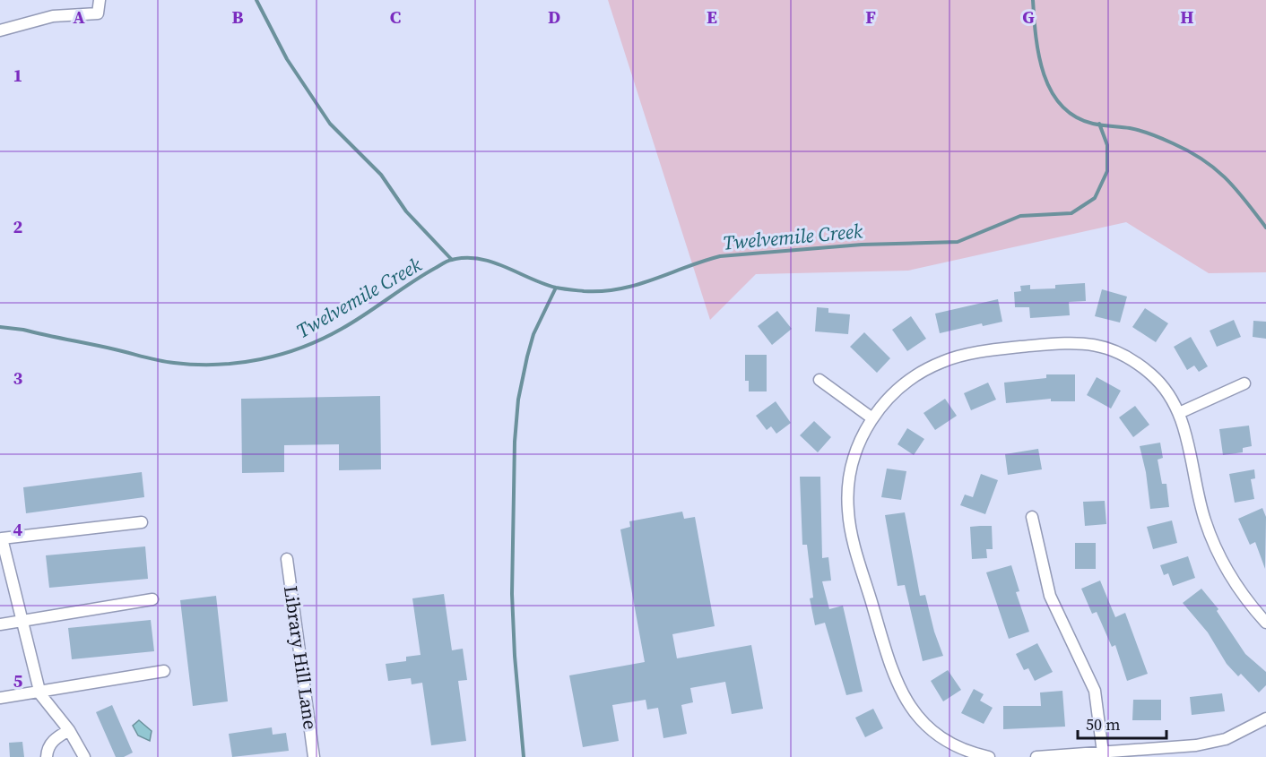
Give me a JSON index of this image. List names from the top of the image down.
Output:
{
  "streets": {
    "street": ["Library Hill Lane"]
  },
  "water": ["Twelvemile Creek"],
  "scale_bar": "50 m",
  "grid": {
    "columns": [
      "A",
      "B",
      "C",
      "D",
      "E",
      "F",
      "G",
      "H"
    ],
    "rows": [
      "1",
      "2",
      "3",
      "4",
      "5"
    ]
  }
}
